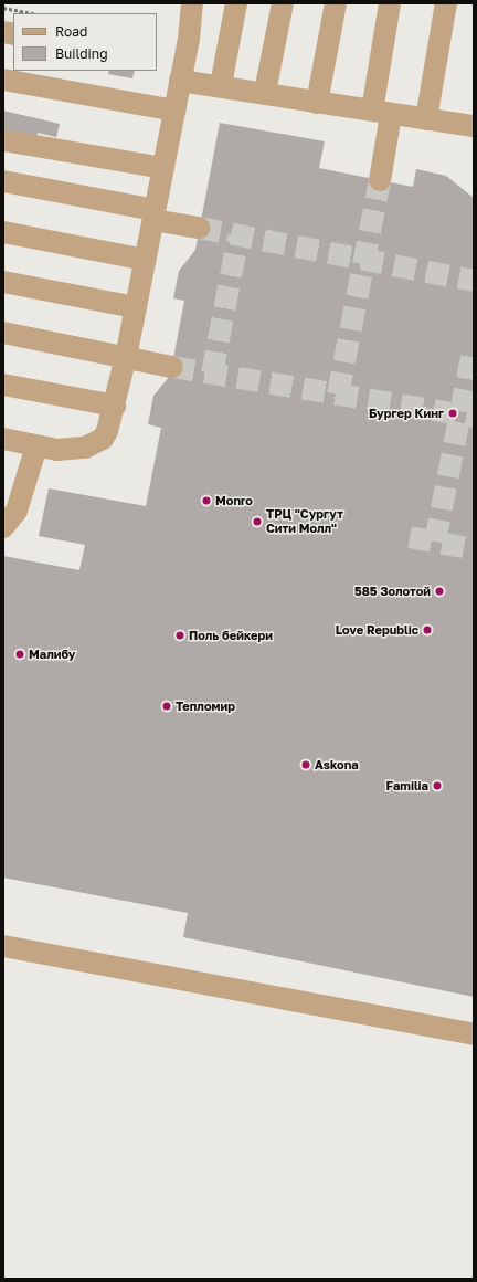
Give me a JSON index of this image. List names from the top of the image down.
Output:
{
  "places": [
    "Бургер Кинг",
    "Monro",
    "ТРЦ \"Сургут Сити Молл\"",
    "585 Золотой",
    "Love Republic",
    "Поль бейкери",
    "Малибу",
    "Тепломир",
    "Askona",
    "Familia"
  ],
  "legend": ["Road", "Building"]
}
